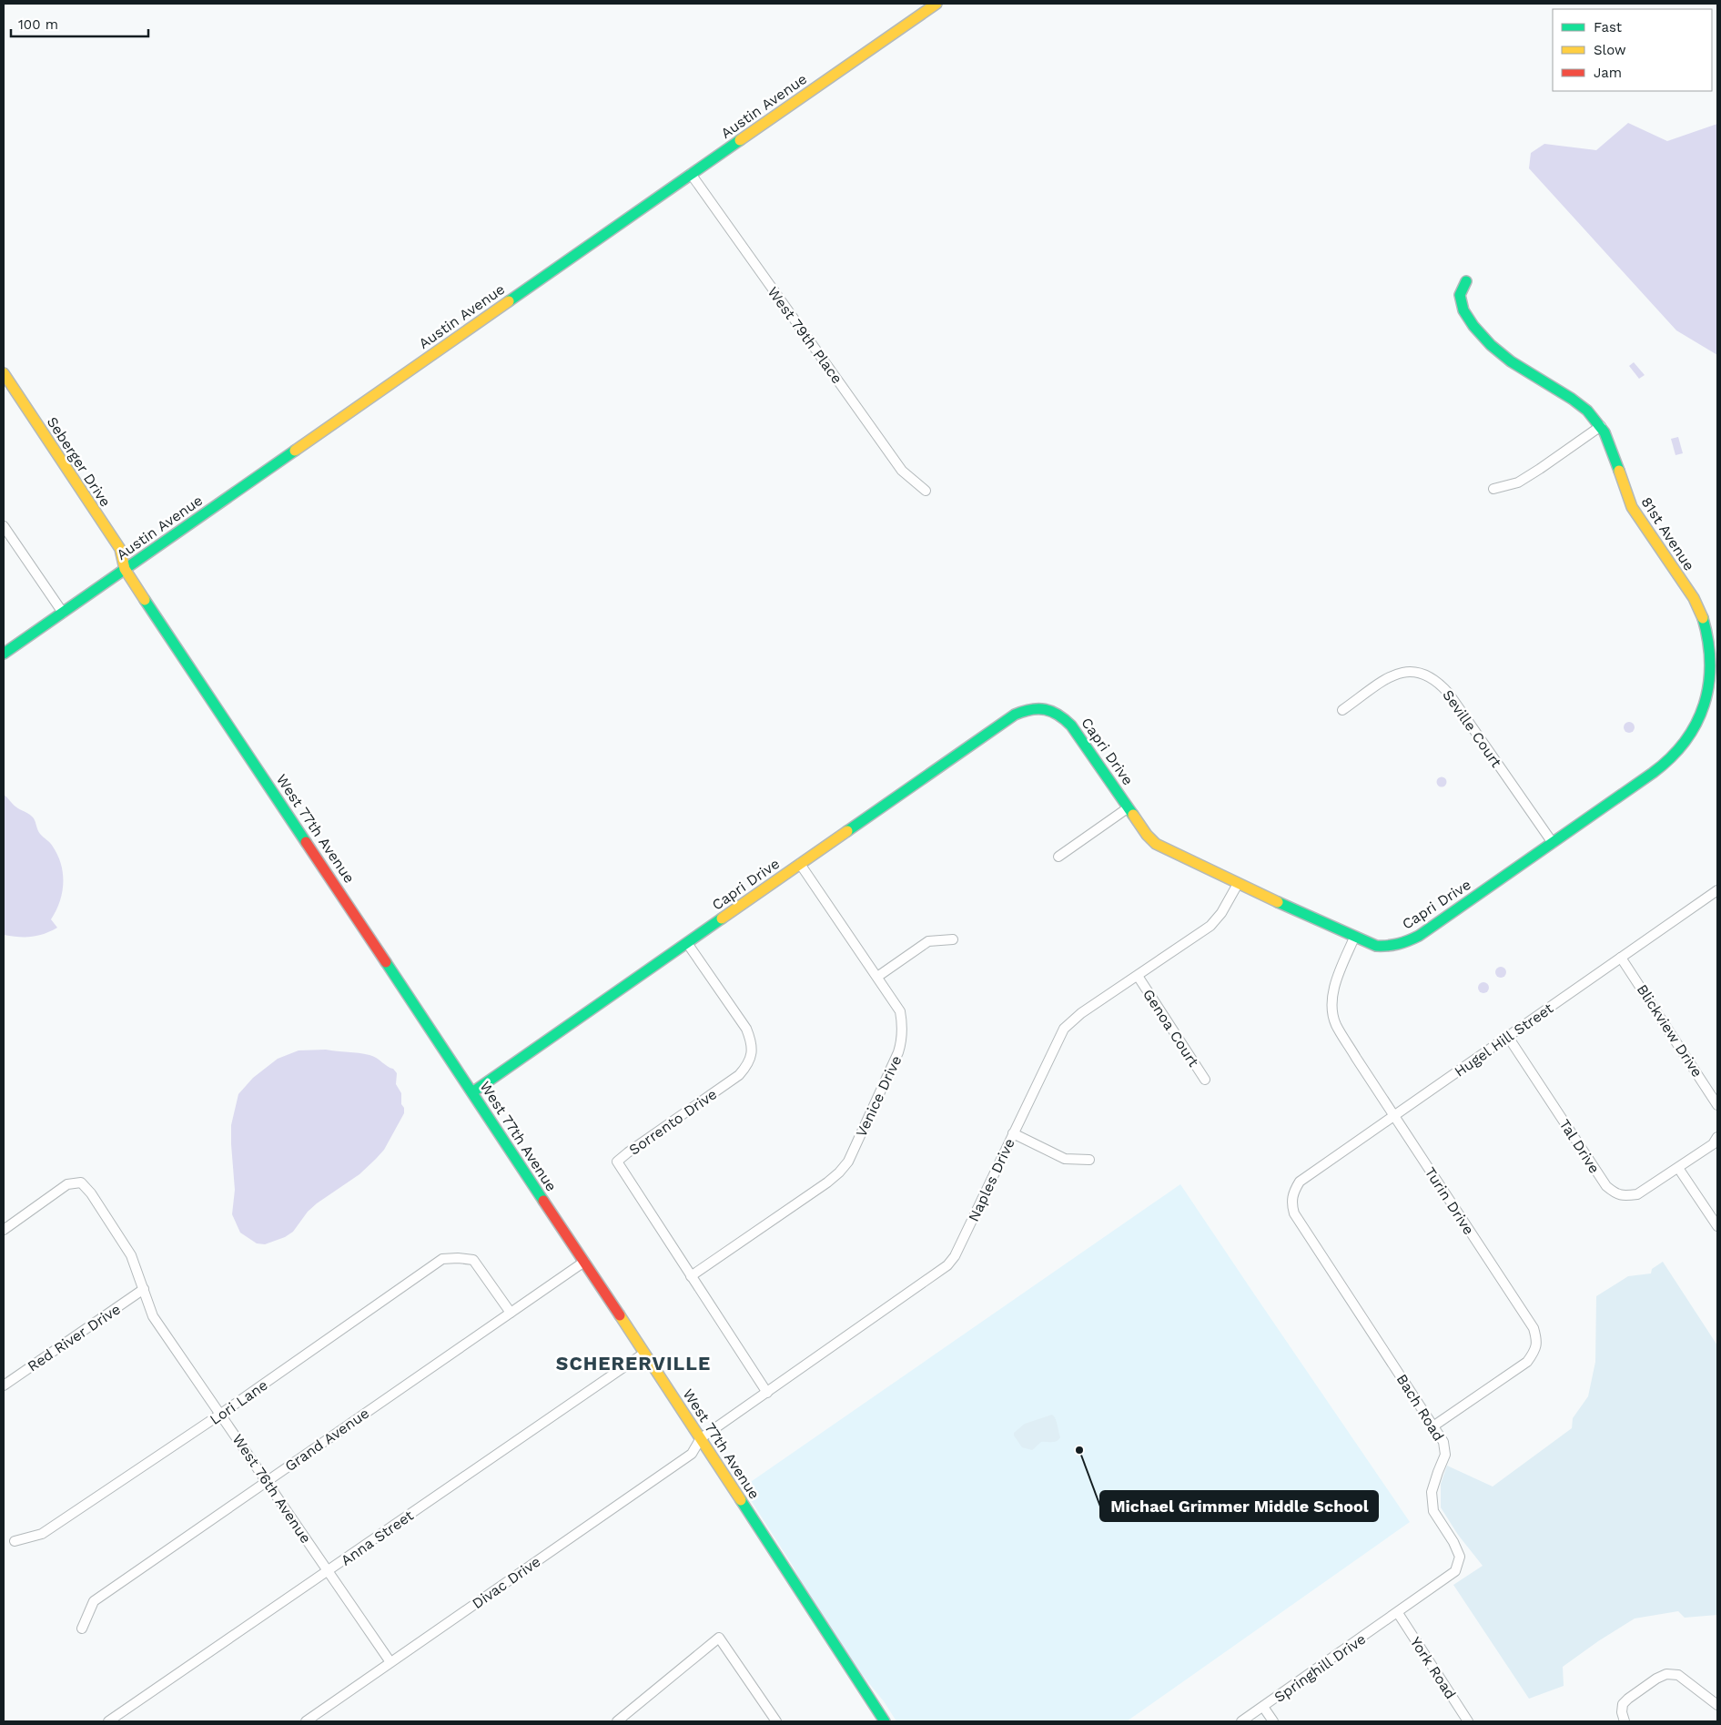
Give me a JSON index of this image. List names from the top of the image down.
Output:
{
  "streets": {
    "street": [
      "Austin Avenue",
      "West 79th Place",
      "Seberger Drive",
      "81st Avenue",
      "Seville Court",
      "Capri Drive",
      "West 77th Avenue",
      "Genoa Court",
      "Blickview Drive",
      "Hugel Hill Street",
      "Venice Drive",
      "Sorrento Drive",
      "Tal Drive",
      "Naples Drive",
      "Turin Drive",
      "Red River Drive",
      "Lori Lane",
      "Bach Road",
      "Grand Avenue",
      "West 76th Avenue",
      "Anna Street",
      "Divac Drive",
      "Springhill Drive",
      "York Road"
    ]
  },
  "crossings": [
    ["Austin Avenue", "West 79th Place"],
    ["Austin Avenue", "Seberger Drive"],
    ["Austin Avenue", "West 77th Avenue"],
    ["Seberger Drive", "West 77th Avenue"],
    ["81st Avenue", "Capri Drive"],
    ["Seville Court", "Capri Drive"],
    ["Capri Drive", "West 77th Avenue"],
    ["Capri Drive", "Venice Drive"],
    ["Capri Drive", "Sorrento Drive"],
    ["Capri Drive", "Naples Drive"],
    ["Capri Drive", "Turin Drive"],
    ["West 77th Avenue", "Naples Drive"],
    ["West 77th Avenue", "Grand Avenue"],
    ["West 77th Avenue", "Anna Street"],
    ["West 77th Avenue", "Divac Drive"],
    ["Genoa Court", "Naples Drive"],
    ["Blickview Drive", "Hugel Hill Street"],
    ["Hugel Hill Street", "Tal Drive"],
    ["Hugel Hill Street", "Turin Drive"],
    ["Hugel Hill Street", "Bach Road"],
    ["Venice Drive", "Sorrento Drive"],
    ["Sorrento Drive", "Naples Drive"],
    ["Naples Drive", "Divac Drive"],
    ["Turin Drive", "Bach Road"],
    ["Red River Drive", "West 76th Avenue"],
    ["Lori Lane", "Grand Avenue"],
    ["Lori Lane", "West 76th Avenue"],
    ["Bach Road", "Springhill Drive"],
    ["Bach Road", "York Road"],
    ["Grand Avenue", "West 76th Avenue"],
    ["West 76th Avenue", "Anna Street"],
    ["West 76th Avenue", "Divac Drive"],
    ["Springhill Drive", "York Road"]
  ],
  "districts": ["SCHERERVILLE"],
  "places": ["Michael Grimmer Middle School"],
  "legend": ["Fast", "Slow", "Jam"],
  "scale_bar": "100 m"
}
